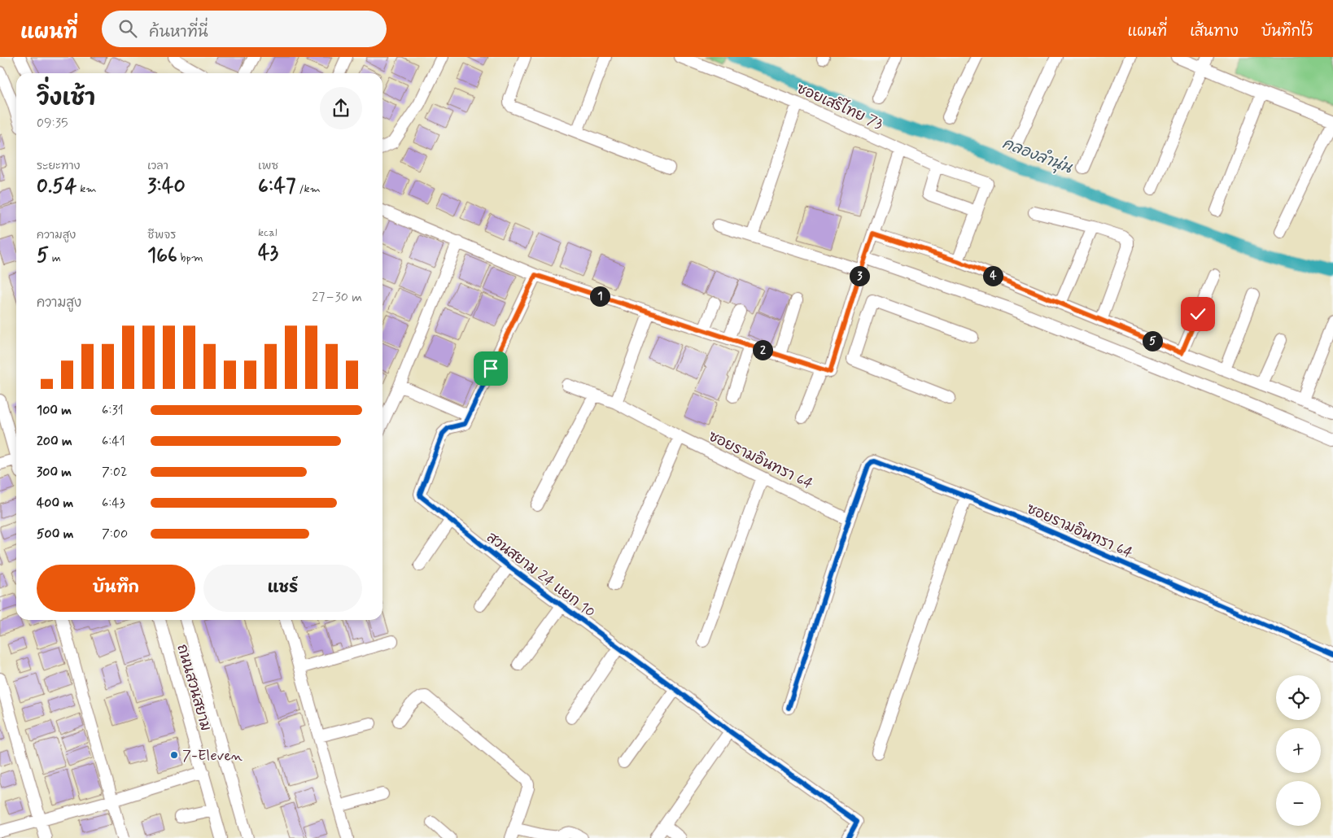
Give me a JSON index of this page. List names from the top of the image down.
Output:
{
  "streets": {
    "street": [
      "ซอยเสรีไทย 73",
      "ซอยรามอินทรา 64",
      "สวนสยาม 24 แยก 10",
      "ถนนสวนสยาม"
    ]
  },
  "water": ["คลองลำนุ่น"],
  "places": ["7-Eleven"],
  "page": {
    "header": "แผนที่",
    "search": "ค้นหาที่นี่",
    "nav": ["แผนที่", "เส้นทาง", "บันทึกไว้"],
    "heading": ["วิ่งเช้า", "09:35"],
    "stats": [
      ["ระยะทาง", "0.54 km"],
      ["เวลา", "3:40"],
      ["เพซ", "6:47 /km"],
      ["ความสูง", "5 m"],
      ["ชีพจร", "166 bpm"],
      ["kcal", "43"]
    ],
    "pins": [
      "3",
      "4",
      "1",
      "5",
      "2"
    ],
    "chart": ["ความสูง", "27–30 m"],
    "list": [
      {
        "name": "100 m",
        "note": "6:31"
      },
      {
        "name": "200 m",
        "note": "6:41"
      },
      {
        "name": "300 m",
        "note": "7:02"
      },
      {
        "name": "400 m",
        "note": "6:43"
      },
      {
        "name": "500 m",
        "note": "7:00"
      }
    ],
    "buttons": ["บันทึก", "แชร์"],
    "map_buttons": ["+", "−"]
  }
}
